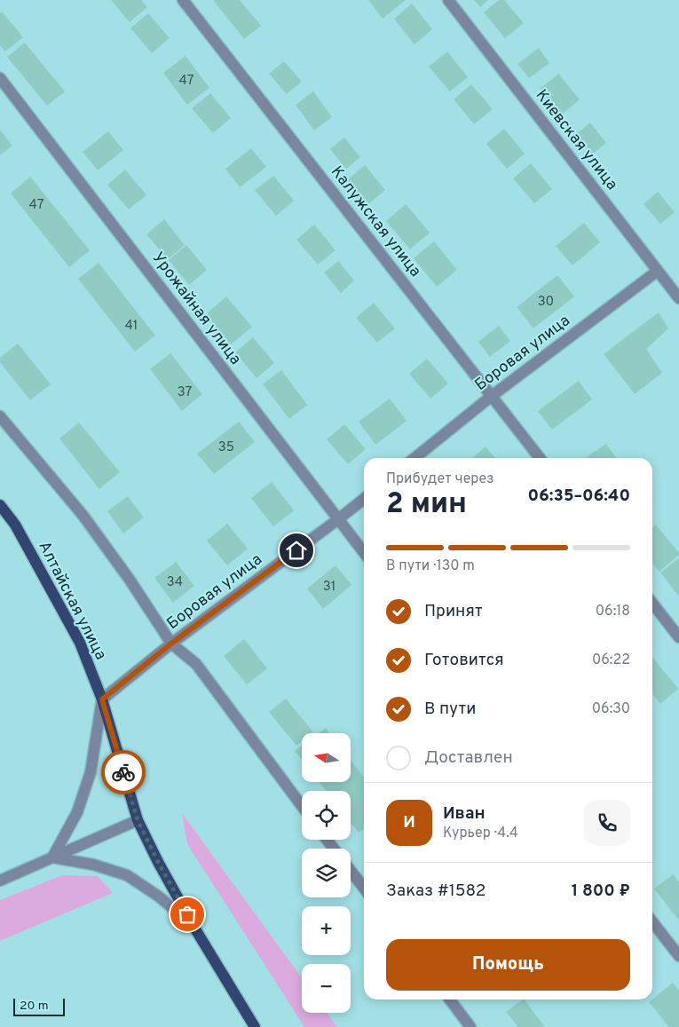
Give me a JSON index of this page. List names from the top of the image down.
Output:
{
  "streets": {
    "main road": ["Алтайская улица"],
    "street": [
      "Киевская улица",
      "Калужская улица",
      "Урожайная улица",
      "Боровая улица"
    ]
  },
  "crossings": [
    ["Киевская улица", "Боровая улица"],
    ["Калужская улица", "Боровая улица"],
    ["Урожайная улица", "Боровая улица"],
    ["Боровая улица", "Алтайская улица"]
  ],
  "house_numbers": [
    "47",
    "47",
    "30",
    "41",
    "37",
    "35",
    "34",
    "31"
  ],
  "scale_bar": "20 m",
  "north": "left",
  "page": {
    "heading": ["2 мин", "Прибудет через", "06:35–06:40"],
    "panel": [
      "Иван",
      "Курьер · 4.4",
      "Заказ #1582",
      "1 800 ₽"
    ],
    "bar": "В пути · 130 m",
    "list": [
      ["Принят", "06:18"],
      ["Готовится", "06:22"],
      ["В пути", "06:30"],
      "Доставлен"
    ],
    "map_buttons": ["+", "−"],
    "round": "И",
    "buttons": "Помощь",
    "scale": "20 m"
  }
}
